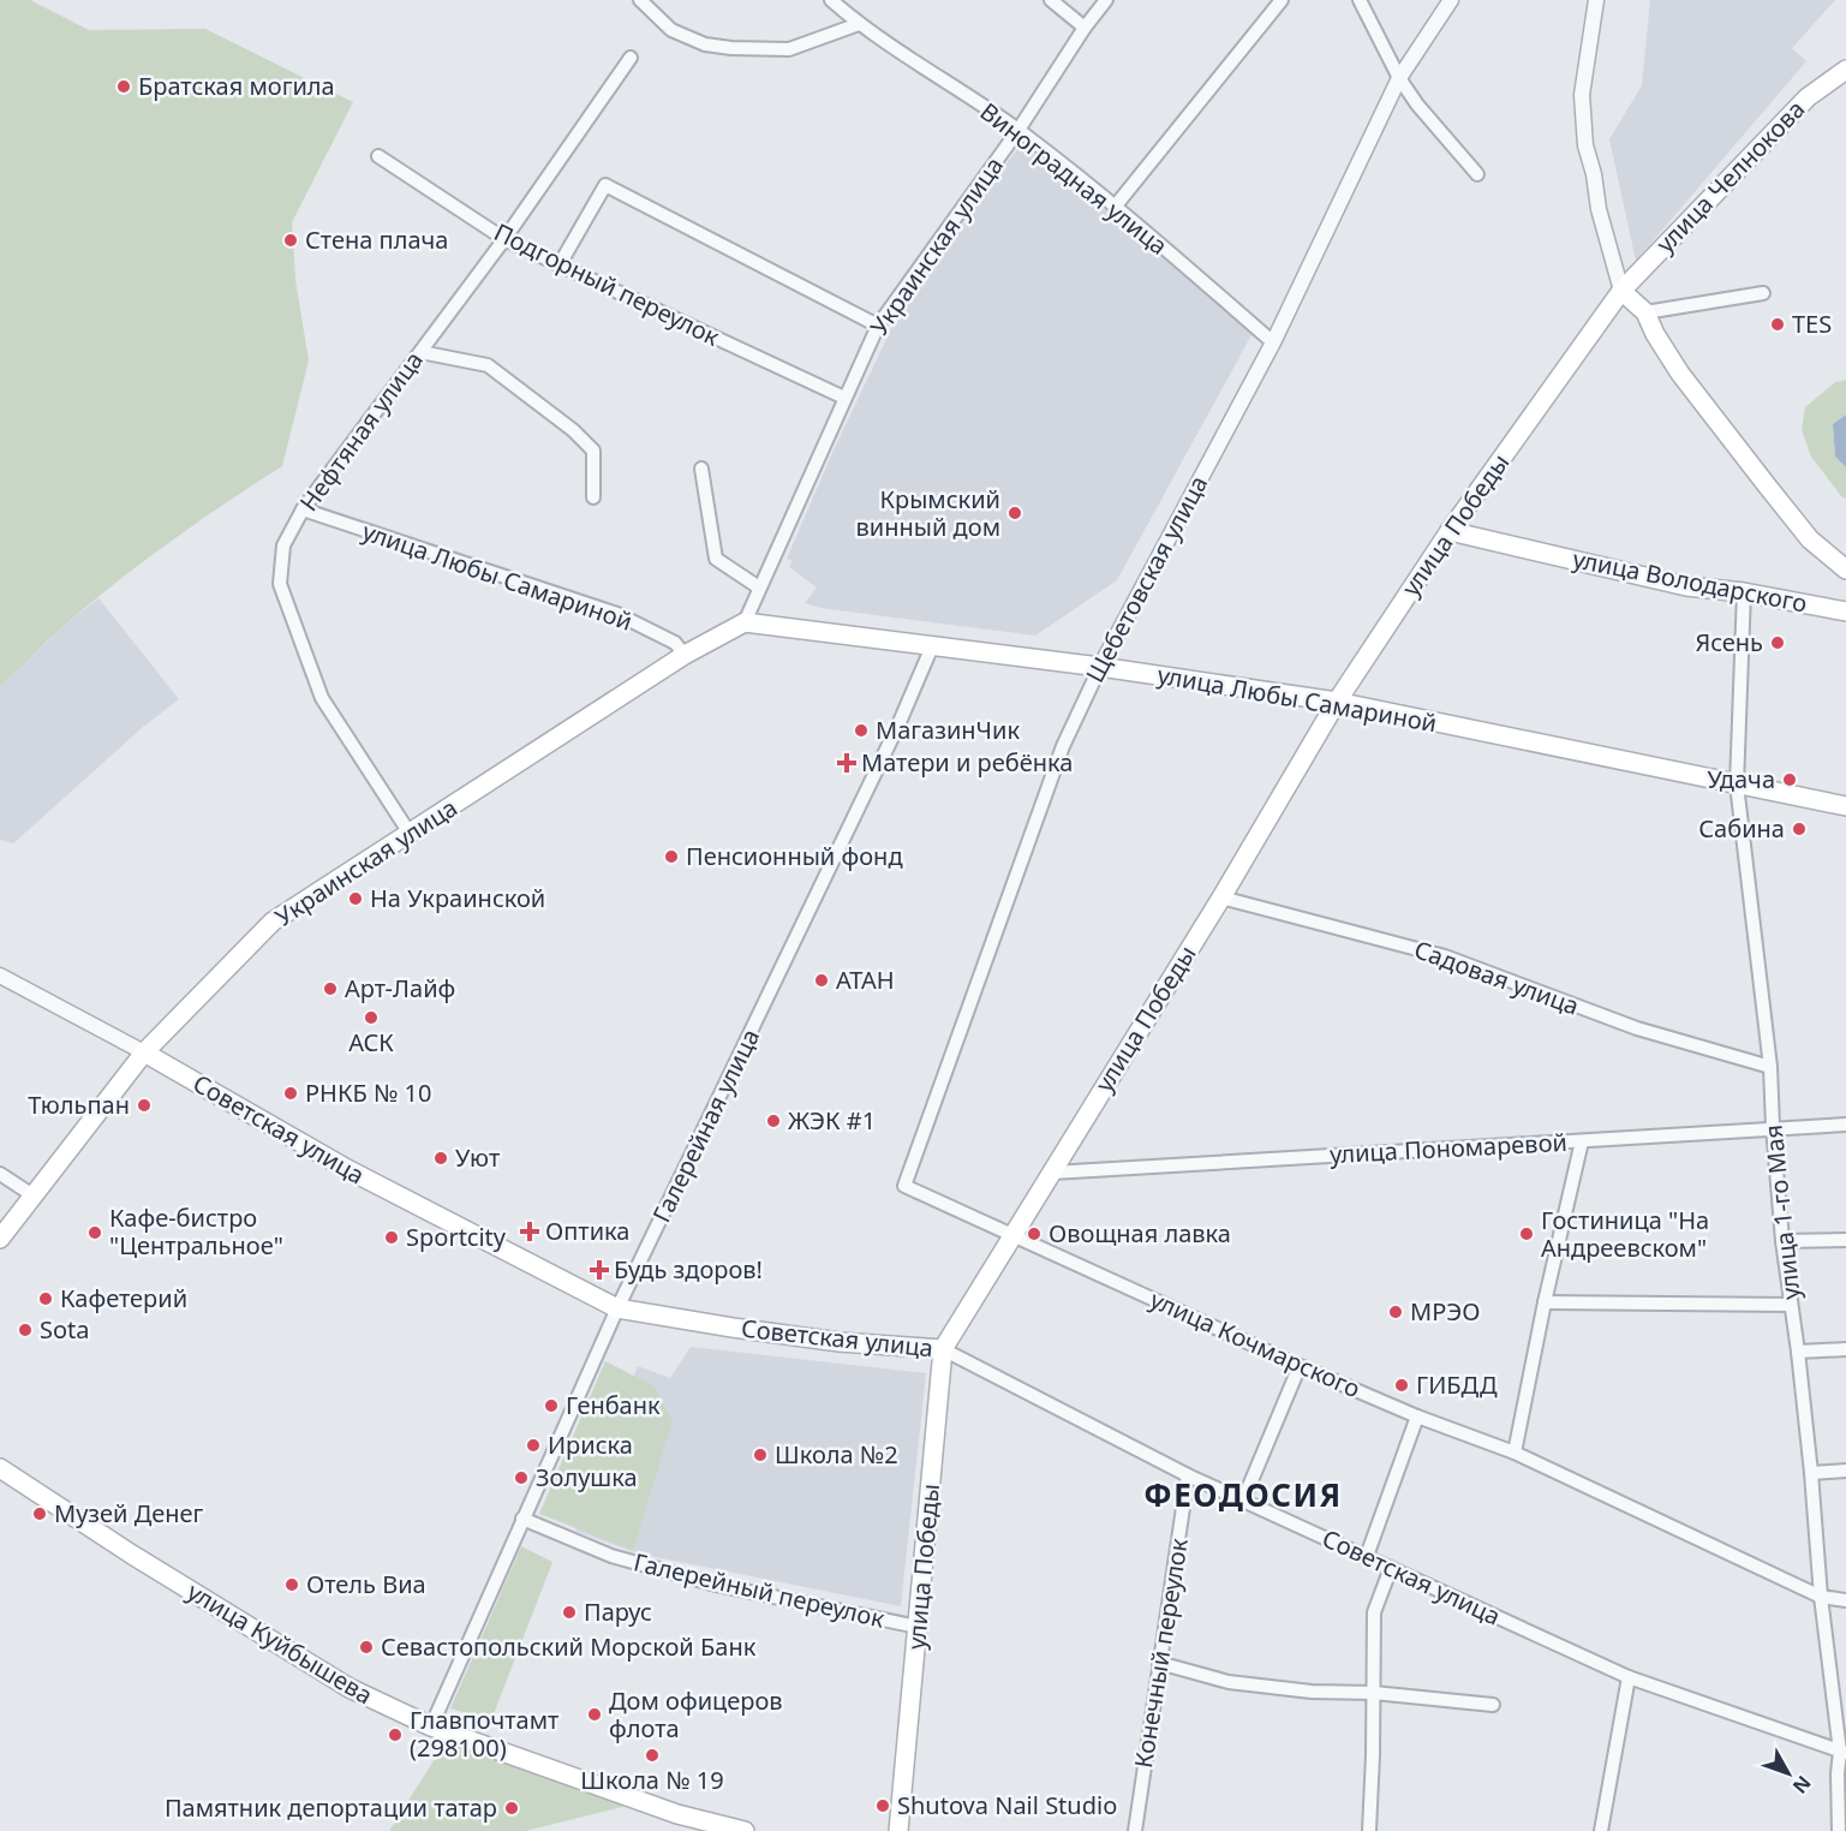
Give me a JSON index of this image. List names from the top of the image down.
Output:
{
  "streets": {
    "main road": [
      "улица Челнокова",
      "Украинская улица",
      "улица Победы",
      "улица Любы Самариной",
      "улица Володарского",
      "Советская улица",
      "улица Куйбышева"
    ],
    "street": [
      "Виноградная улица",
      "Подгорный переулок",
      "Нефтяная улица",
      "Щебетовская улица",
      "Садовая улица",
      "Галерейная улица",
      "улица Пономаревой",
      "улица 1-го Мая",
      "улица Кочмарского",
      "Галерейный переулок",
      "Конечный переулок"
    ]
  },
  "crossings": [
    ["улица Челнокова", "улица Победы"],
    ["Виноградная улица", "Украинская улица"],
    ["Виноградная улица", "Щебетовская улица"],
    ["Украинская улица", "Подгорный переулок"],
    ["Украинская улица", "Нефтяная улица"],
    ["Украинская улица", "улица Любы Самариной"],
    ["Украинская улица", "Советская улица"],
    ["Подгорный переулок", "Нефтяная улица"],
    ["Нефтяная улица", "улица Любы Самариной"],
    ["улица Победы", "улица Любы Самариной"],
    ["улица Победы", "улица Володарского"],
    ["улица Победы", "Садовая улица"],
    ["улица Победы", "Советская улица"],
    ["улица Победы", "улица Пономаревой"],
    ["улица Победы", "улица Кочмарского"],
    ["улица Победы", "Галерейный переулок"],
    ["улица Любы Самариной", "Щебетовская улица"],
    ["улица Любы Самариной", "Галерейная улица"],
    ["улица Любы Самариной", "улица 1-го Мая"],
    ["Щебетовская улица", "улица Кочмарского"],
    ["улица Володарского", "улица 1-го Мая"],
    ["Садовая улица", "улица 1-го Мая"],
    ["Галерейная улица", "Советская улица"],
    ["Галерейная улица", "Галерейный переулок"],
    ["Галерейная улица", "улица Куйбышева"],
    ["Советская улица", "улица 1-го Мая"],
    ["Советская улица", "Конечный переулок"],
    ["улица Пономаревой", "улица 1-го Мая"],
    ["улица 1-го Мая", "улица Кочмарского"]
  ],
  "districts": ["ФЕОДОСИЯ"],
  "places": {
    "other": [
      "Братская могила",
      "Стена плача",
      "TES",
      "Крымский винный дом",
      "Ясень",
      "МагазинЧик",
      "Удача",
      "Сабина",
      "Пенсионный фонд",
      "На Украинской",
      "АТАН",
      "Арт-Лайф",
      "АСК",
      "РНКБ № 10",
      "Тюльпан",
      "ЖЭК #1",
      "Уют",
      "Кафе‐бистро \"Центральное\"",
      "Овощная лавка",
      "Гостиница \"На Андреевском\"",
      "Sportcity",
      "Кафетерий",
      "МРЭО",
      "Sota",
      "ГИБДД",
      "Генбанк",
      "Ириска",
      "Школа №2",
      "Золушка",
      "Музей Денег",
      "Отель Виа",
      "Парус",
      "Севастопольский Морской Банк",
      "Дом офицеров флота",
      "Главпочтамт (298100)",
      "Школа № 19",
      "Shutova Nail Studio",
      "Памятник депортации татар"
    ],
    "health": ["Матери и ребёнка", "Оптика", "Будь здоров!"]
  },
  "north": "bottom right"
}
